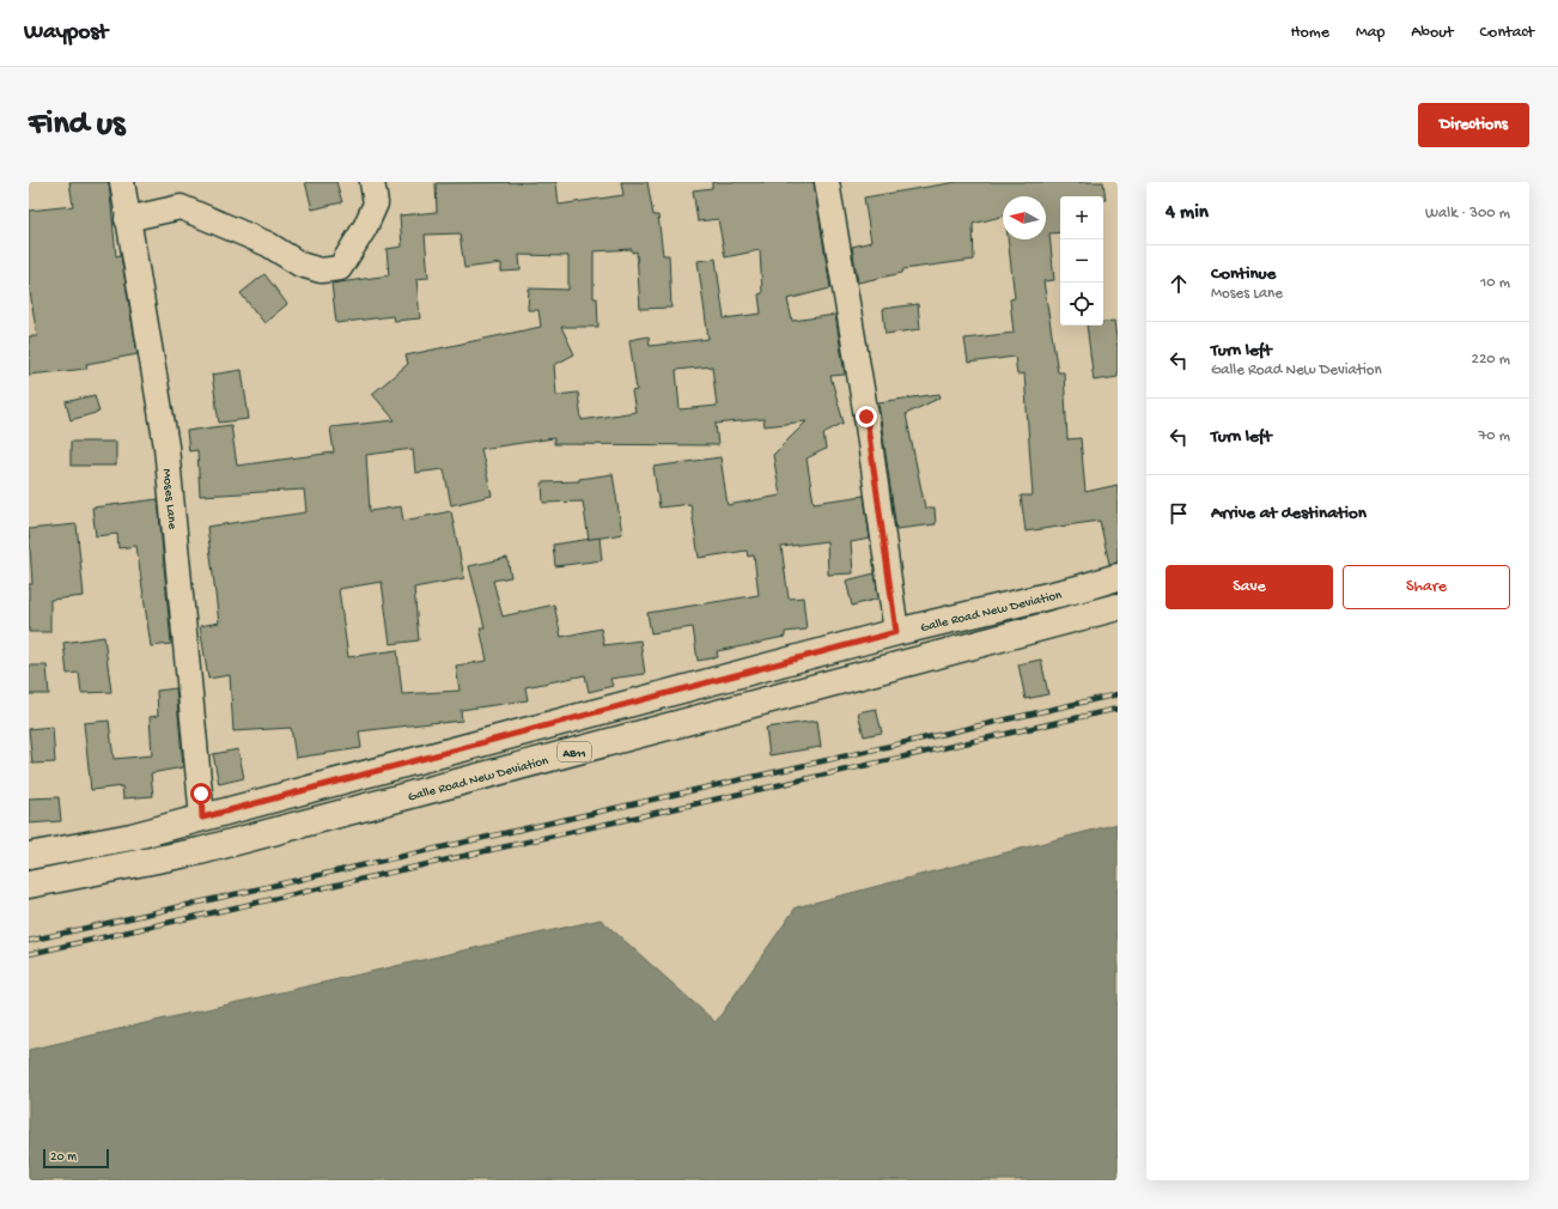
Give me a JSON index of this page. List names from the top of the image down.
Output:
{
  "streets": {
    "main road": ["Galle Road New Deviation", "AB11"],
    "street": ["Moses Lane"]
  },
  "crossings": [
    ["Moses Lane", "Galle Road New Deviation"]
  ],
  "scale_bar": "20 m",
  "north": "left",
  "page": {
    "header": "Waypost",
    "nav": [
      "Home",
      "Map",
      "About",
      "Contact"
    ],
    "buttons": [
      "Directions",
      ["Save", "Share"]
    ],
    "title": "Find us",
    "heading": ["4 min", "Walk · 300 m"],
    "map_buttons": ["+", "−"],
    "list": [
      ["Continue", "Moses Lane", "10 m"],
      ["Turn left", "Galle Road New Deviation", "220 m"],
      ["Turn left", "70 m"],
      "Arrive at destination"
    ],
    "scale": "20 m"
  }
}
